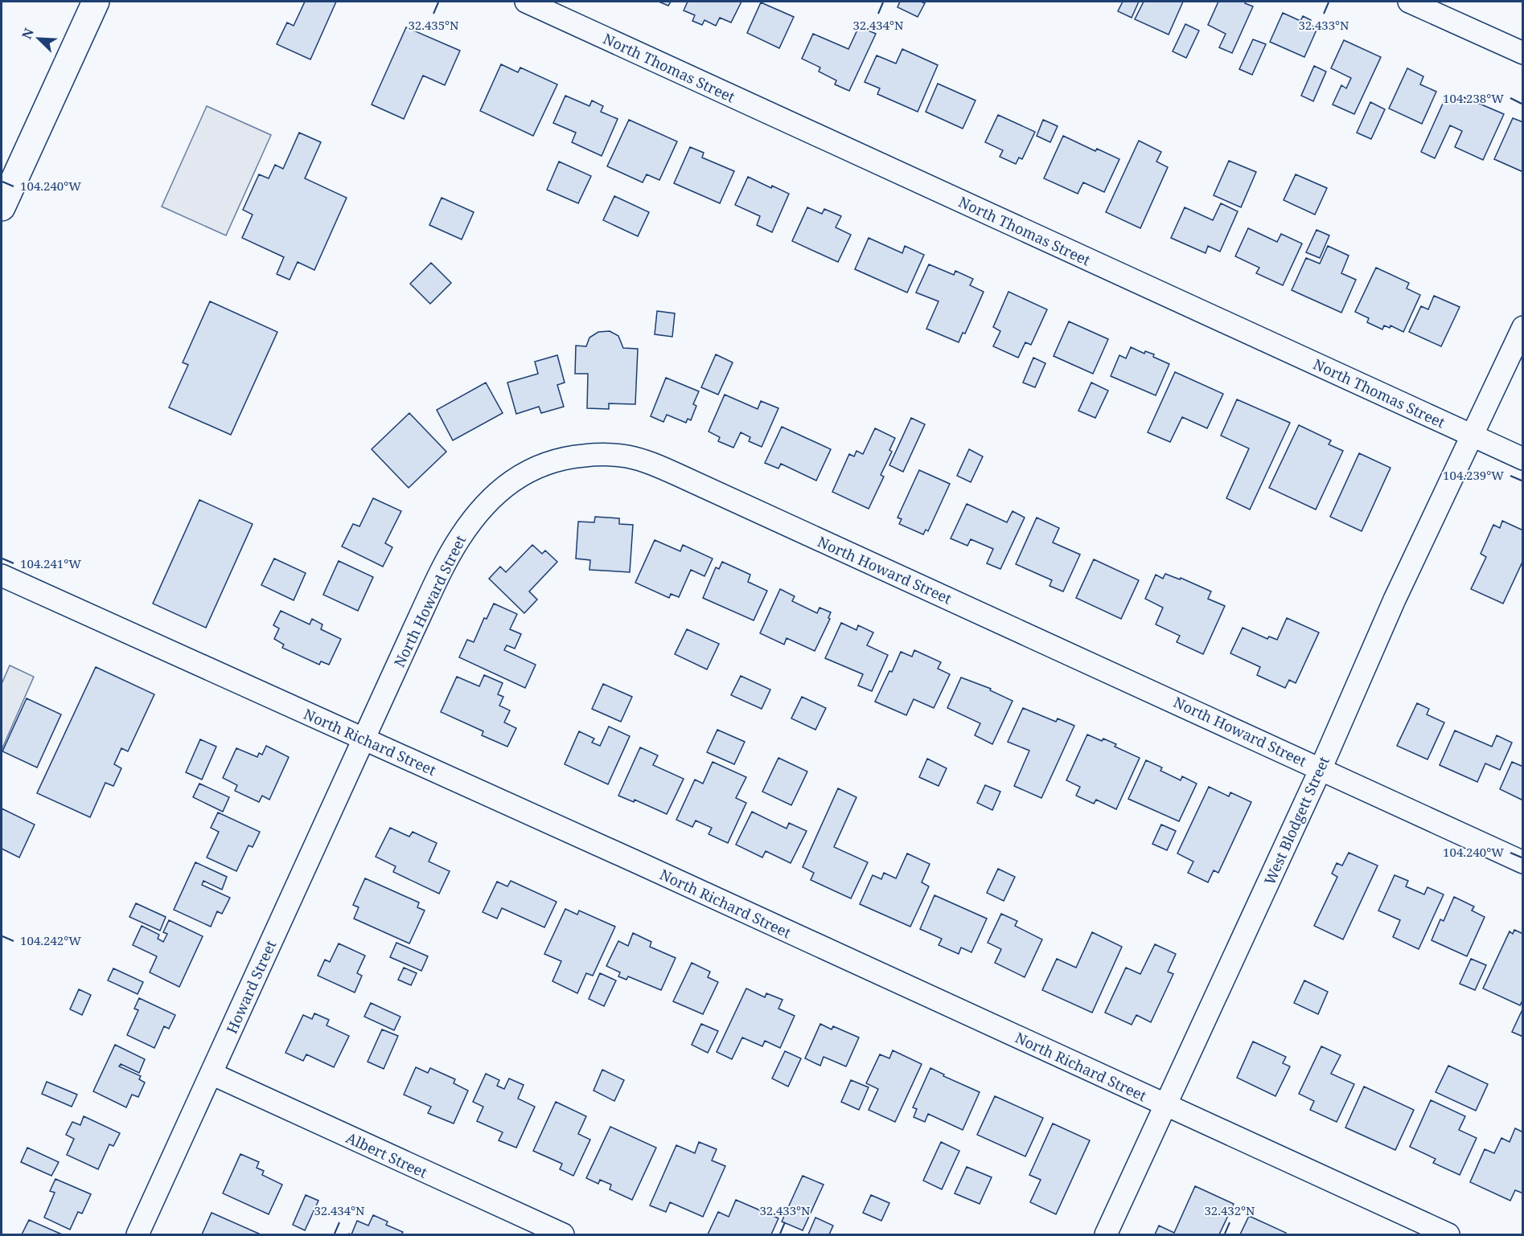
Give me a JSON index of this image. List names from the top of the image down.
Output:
{
  "streets": {
    "street": [
      "North Thomas Street",
      "North Howard Street",
      "North Richard Street",
      "West Blodgett Street",
      "Howard Street",
      "Albert Street"
    ]
  },
  "crossings": [
    ["North Thomas Street", "West Blodgett Street"],
    ["North Howard Street", "North Richard Street"],
    ["North Howard Street", "West Blodgett Street"],
    ["North Howard Street", "Howard Street"],
    ["North Richard Street", "West Blodgett Street"],
    ["North Richard Street", "Howard Street"],
    ["Howard Street", "Albert Street"]
  ],
  "north": "top left",
  "coordinates": [
    "32.435°N",
    "32.434°N",
    "32.433°N",
    "104.238°W",
    "104.240°W",
    "104.239°W",
    "104.241°W",
    "104.242°W",
    "32.432°N"
  ]
}
